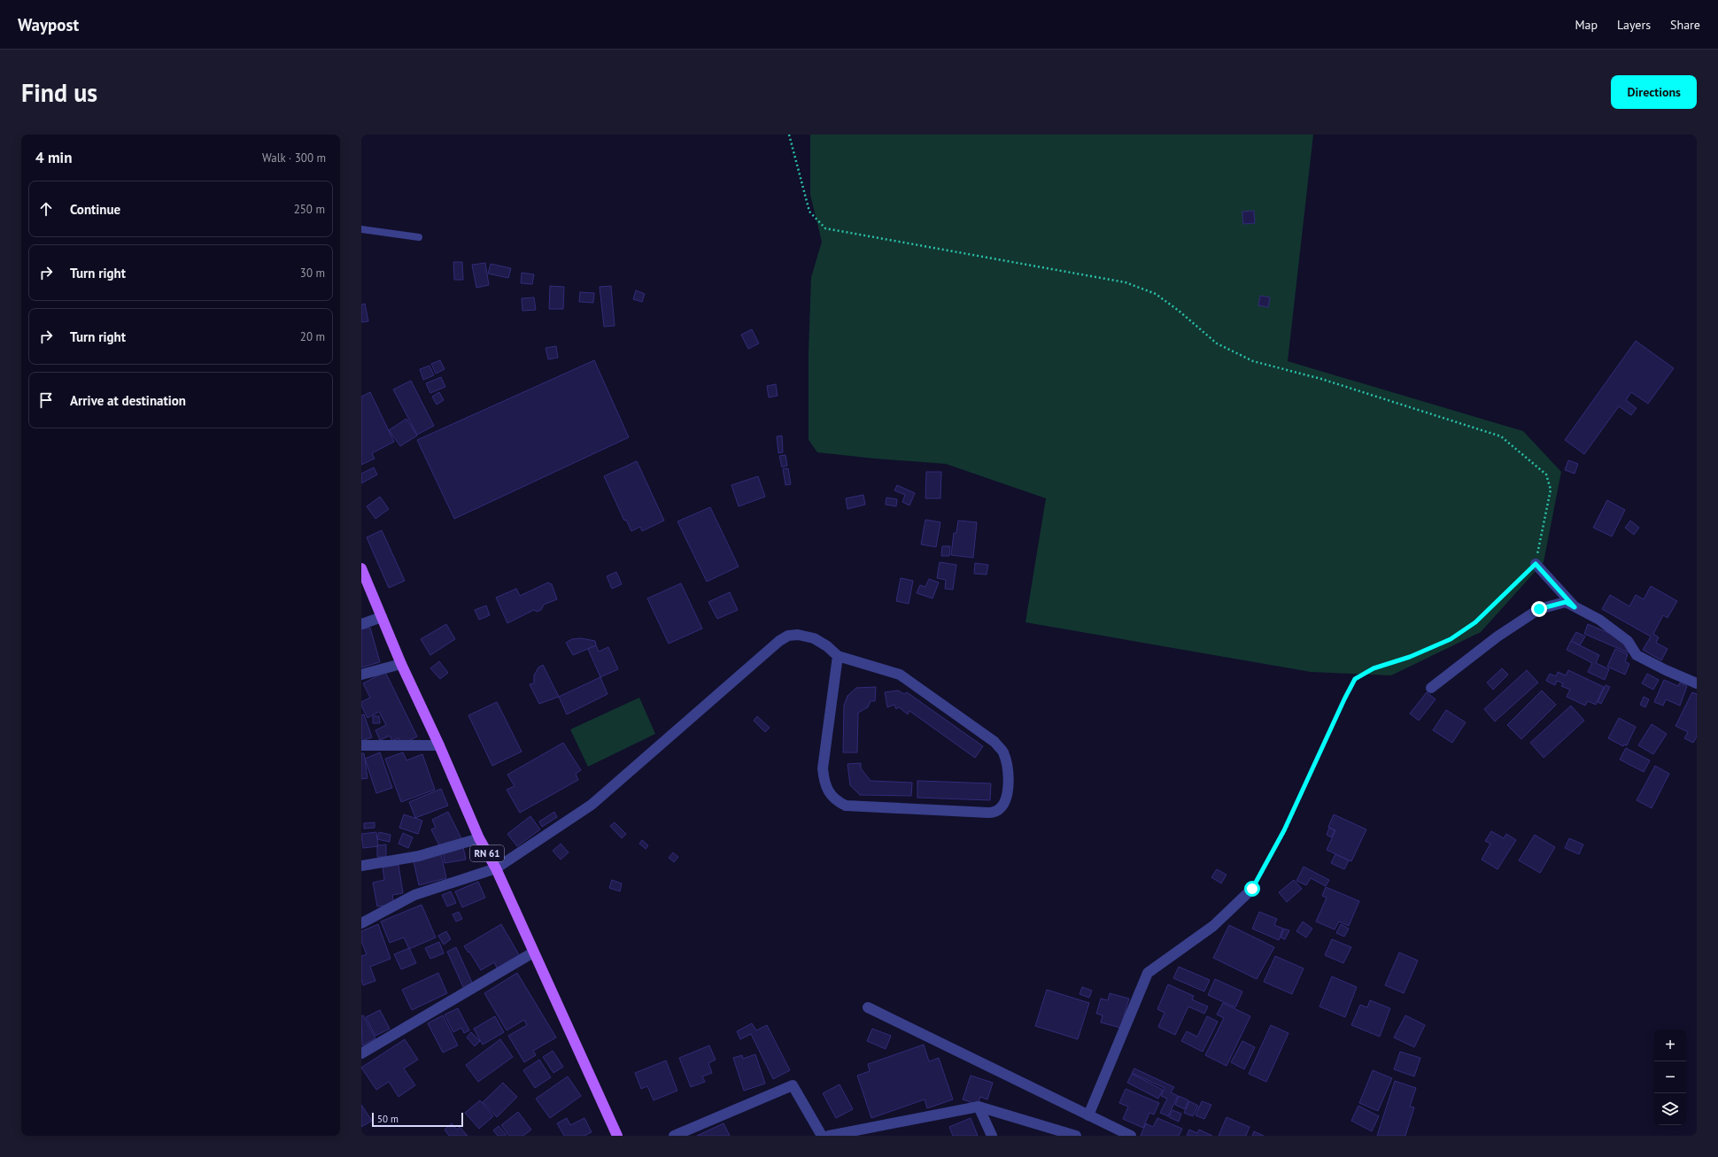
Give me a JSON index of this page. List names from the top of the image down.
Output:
{
  "streets": {
    "main road": ["RN 61"]
  },
  "scale_bar": "50 m",
  "page": {
    "header": "Waypost",
    "nav": ["Map", "Layers", "Share"],
    "buttons": "Directions",
    "title": "Find us",
    "heading": ["4 min", "Walk · 300 m"],
    "list": [
      ["Continue", "250 m"],
      ["Turn right", "30 m"],
      ["Turn right", "20 m"],
      "Arrive at destination"
    ],
    "map_buttons": ["+", "−"],
    "scale": "50 m"
  }
}
